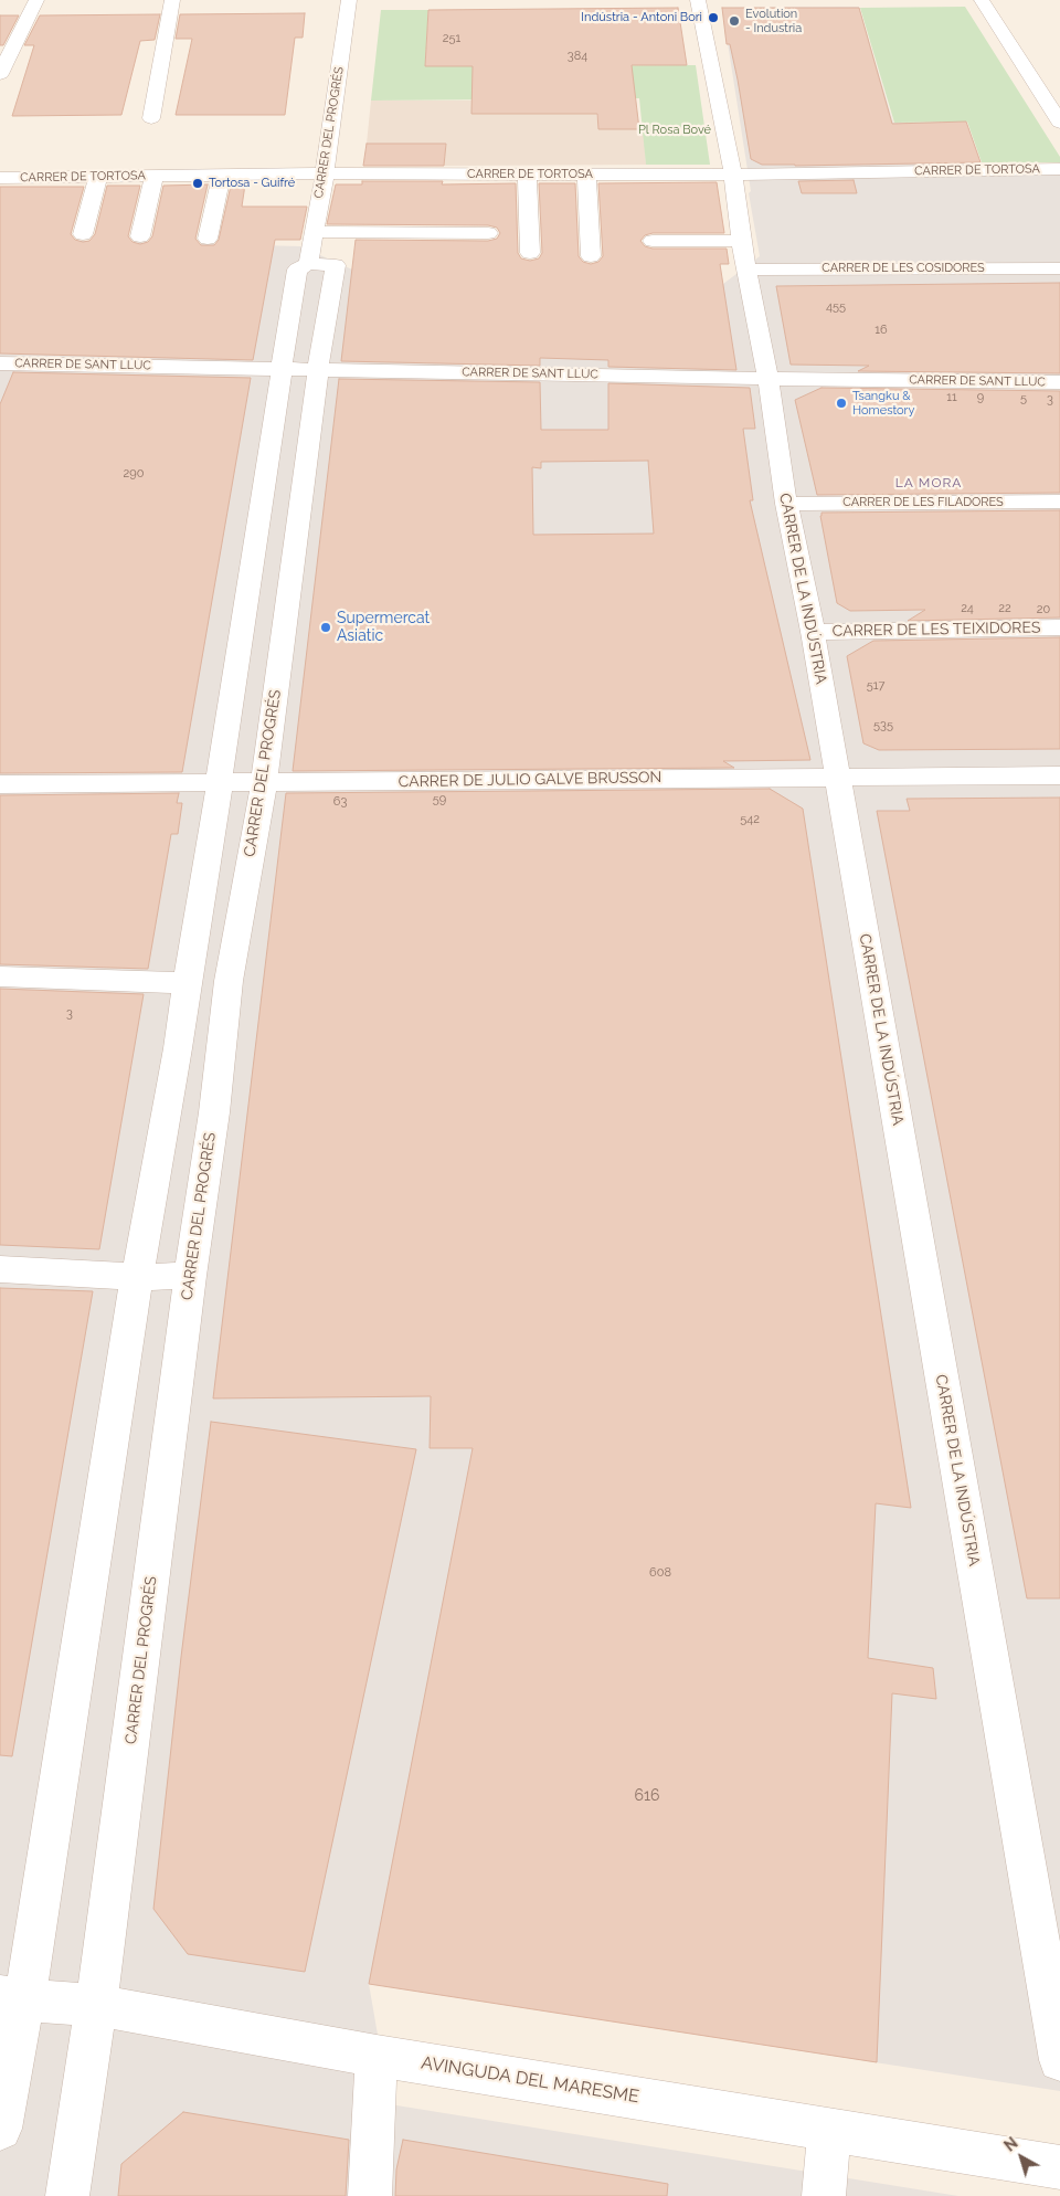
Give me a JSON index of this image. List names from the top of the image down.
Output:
{
  "streets": {
    "street": [
      "CARRER DEL PROGRÉS",
      "CARRER DE TORTOSA",
      "CARRER DE LES COSIDORES",
      "CARRER DE SANT LLUC",
      "CARRER DE LES FILADORES",
      "CARRER DE LA INDÚSTRIA",
      "CARRER DE LES TEIXIDORES",
      "CARRER DE JULIO GALVE BRUSSON",
      "AVINGUDA DEL MARESME"
    ]
  },
  "crossings": [
    ["CARRER DEL PROGRÉS", "CARRER DE TORTOSA"],
    ["CARRER DEL PROGRÉS", "CARRER DE SANT LLUC"],
    ["CARRER DEL PROGRÉS", "CARRER DE JULIO GALVE BRUSSON"],
    ["CARRER DEL PROGRÉS", "AVINGUDA DEL MARESME"],
    ["CARRER DE TORTOSA", "CARRER DE LA INDÚSTRIA"],
    ["CARRER DE LES COSIDORES", "CARRER DE LA INDÚSTRIA"],
    ["CARRER DE SANT LLUC", "CARRER DE LA INDÚSTRIA"],
    ["CARRER DE LES FILADORES", "CARRER DE LA INDÚSTRIA"],
    ["CARRER DE LA INDÚSTRIA", "CARRER DE LES TEIXIDORES"],
    ["CARRER DE LA INDÚSTRIA", "CARRER DE JULIO GALVE BRUSSON"]
  ],
  "districts": ["LA MORA"],
  "parks": ["Pl Rosa Bové"],
  "places": [
    "Indústria - Antoni Bori",
    "Evolution - Industria",
    "Tortosa - Guifré",
    "Tsangku & Homestory",
    "Supermercat Asiatic"
  ],
  "house_numbers": [
    "251",
    "384",
    "455",
    "16",
    "11",
    "9",
    "5",
    "3",
    "290",
    "24",
    "22",
    "20",
    "517",
    "535",
    "59",
    "63",
    "542",
    "3",
    "608",
    "616"
  ],
  "north": "top left"
}
